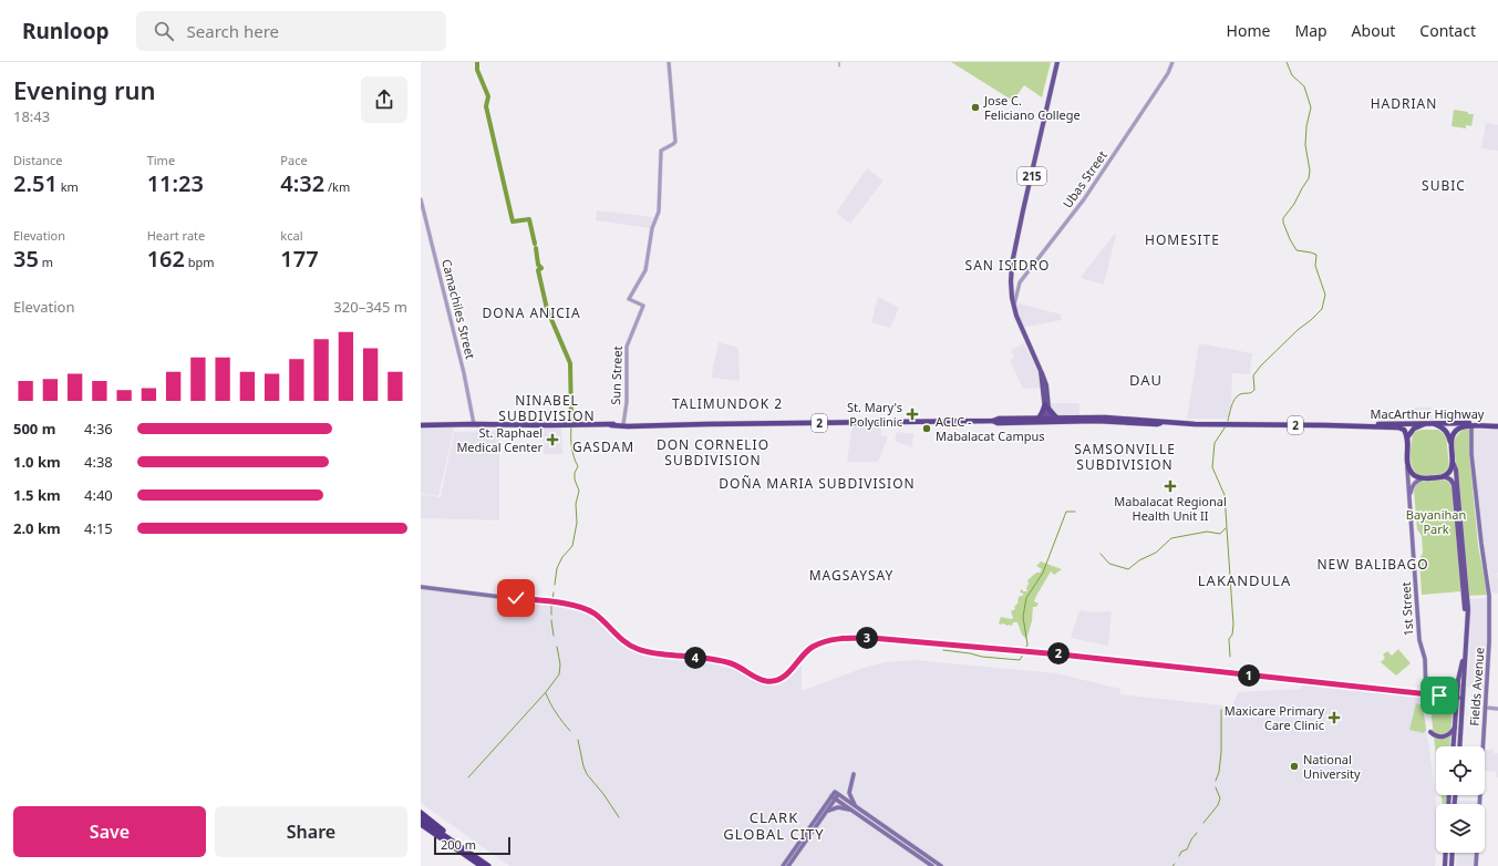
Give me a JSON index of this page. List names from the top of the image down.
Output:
{
  "streets": {
    "highway": ["MacArthur Highway", "2"],
    "main road": ["215", "1st Street", "Fields Avenue"],
    "street": ["Ubas Street", "Camachiles Street", "Sun Street"]
  },
  "crossings": [
    ["215", "Ubas Street"],
    ["215", "MacArthur Highway"],
    ["Camachiles Street", "MacArthur Highway"],
    ["Sun Street", "MacArthur Highway"],
    ["MacArthur Highway", "1st Street"],
    ["MacArthur Highway", "Fields Avenue"]
  ],
  "districts": [
    "HADRIAN",
    "SUBIC",
    "HOMESITE",
    "SAN ISIDRO",
    "DONA ANICIA",
    "DAU",
    "NINABEL SUBDIVISION",
    "TALIMUNDOK 2",
    "DON CORNELIO SUBDIVISION",
    "GASDAM",
    "SAMSONVILLE SUBDIVISION",
    "DOÑA MARIA SUBDIVISION",
    "NEW BALIBAGO",
    "MAGSAYSAY",
    "LAKANDULA",
    "CLARK GLOBAL CITY"
  ],
  "parks": ["Bayanihan Park"],
  "places": {
    "other": ["Jose C. Feliciano College", "ACLC - Mabalacat Campus", "National University"],
    "health": [
      "St. Mary's Polyclinic",
      "St. Raphael Medical Center",
      "Mabalacat Regional Health Unit II",
      "Maxicare Primary Care Clinic"
    ]
  },
  "scale_bar": "200 m",
  "page": {
    "header": "Runloop",
    "search": "Search here",
    "nav": [
      "Home",
      "Map",
      "About",
      "Contact"
    ],
    "heading": ["Evening run", "18:43"],
    "stats": [
      ["Distance", "2.51 km"],
      ["Time", "11:23"],
      ["Pace", "4:32 /km"],
      ["Elevation", "35 m"],
      ["Heart rate", "162 bpm"],
      ["kcal", "177"]
    ],
    "chart": ["Elevation", "320–345 m"],
    "list": [
      {
        "name": "500 m",
        "note": "4:36"
      },
      {
        "name": "1.0 km",
        "note": "4:38"
      },
      {
        "name": "1.5 km",
        "note": "4:40"
      },
      {
        "name": "2.0 km",
        "note": "4:15"
      }
    ],
    "pins": [
      "3",
      "2",
      "4",
      "1"
    ],
    "buttons": ["Save", "Share"],
    "scale": "200 m"
  }
}
